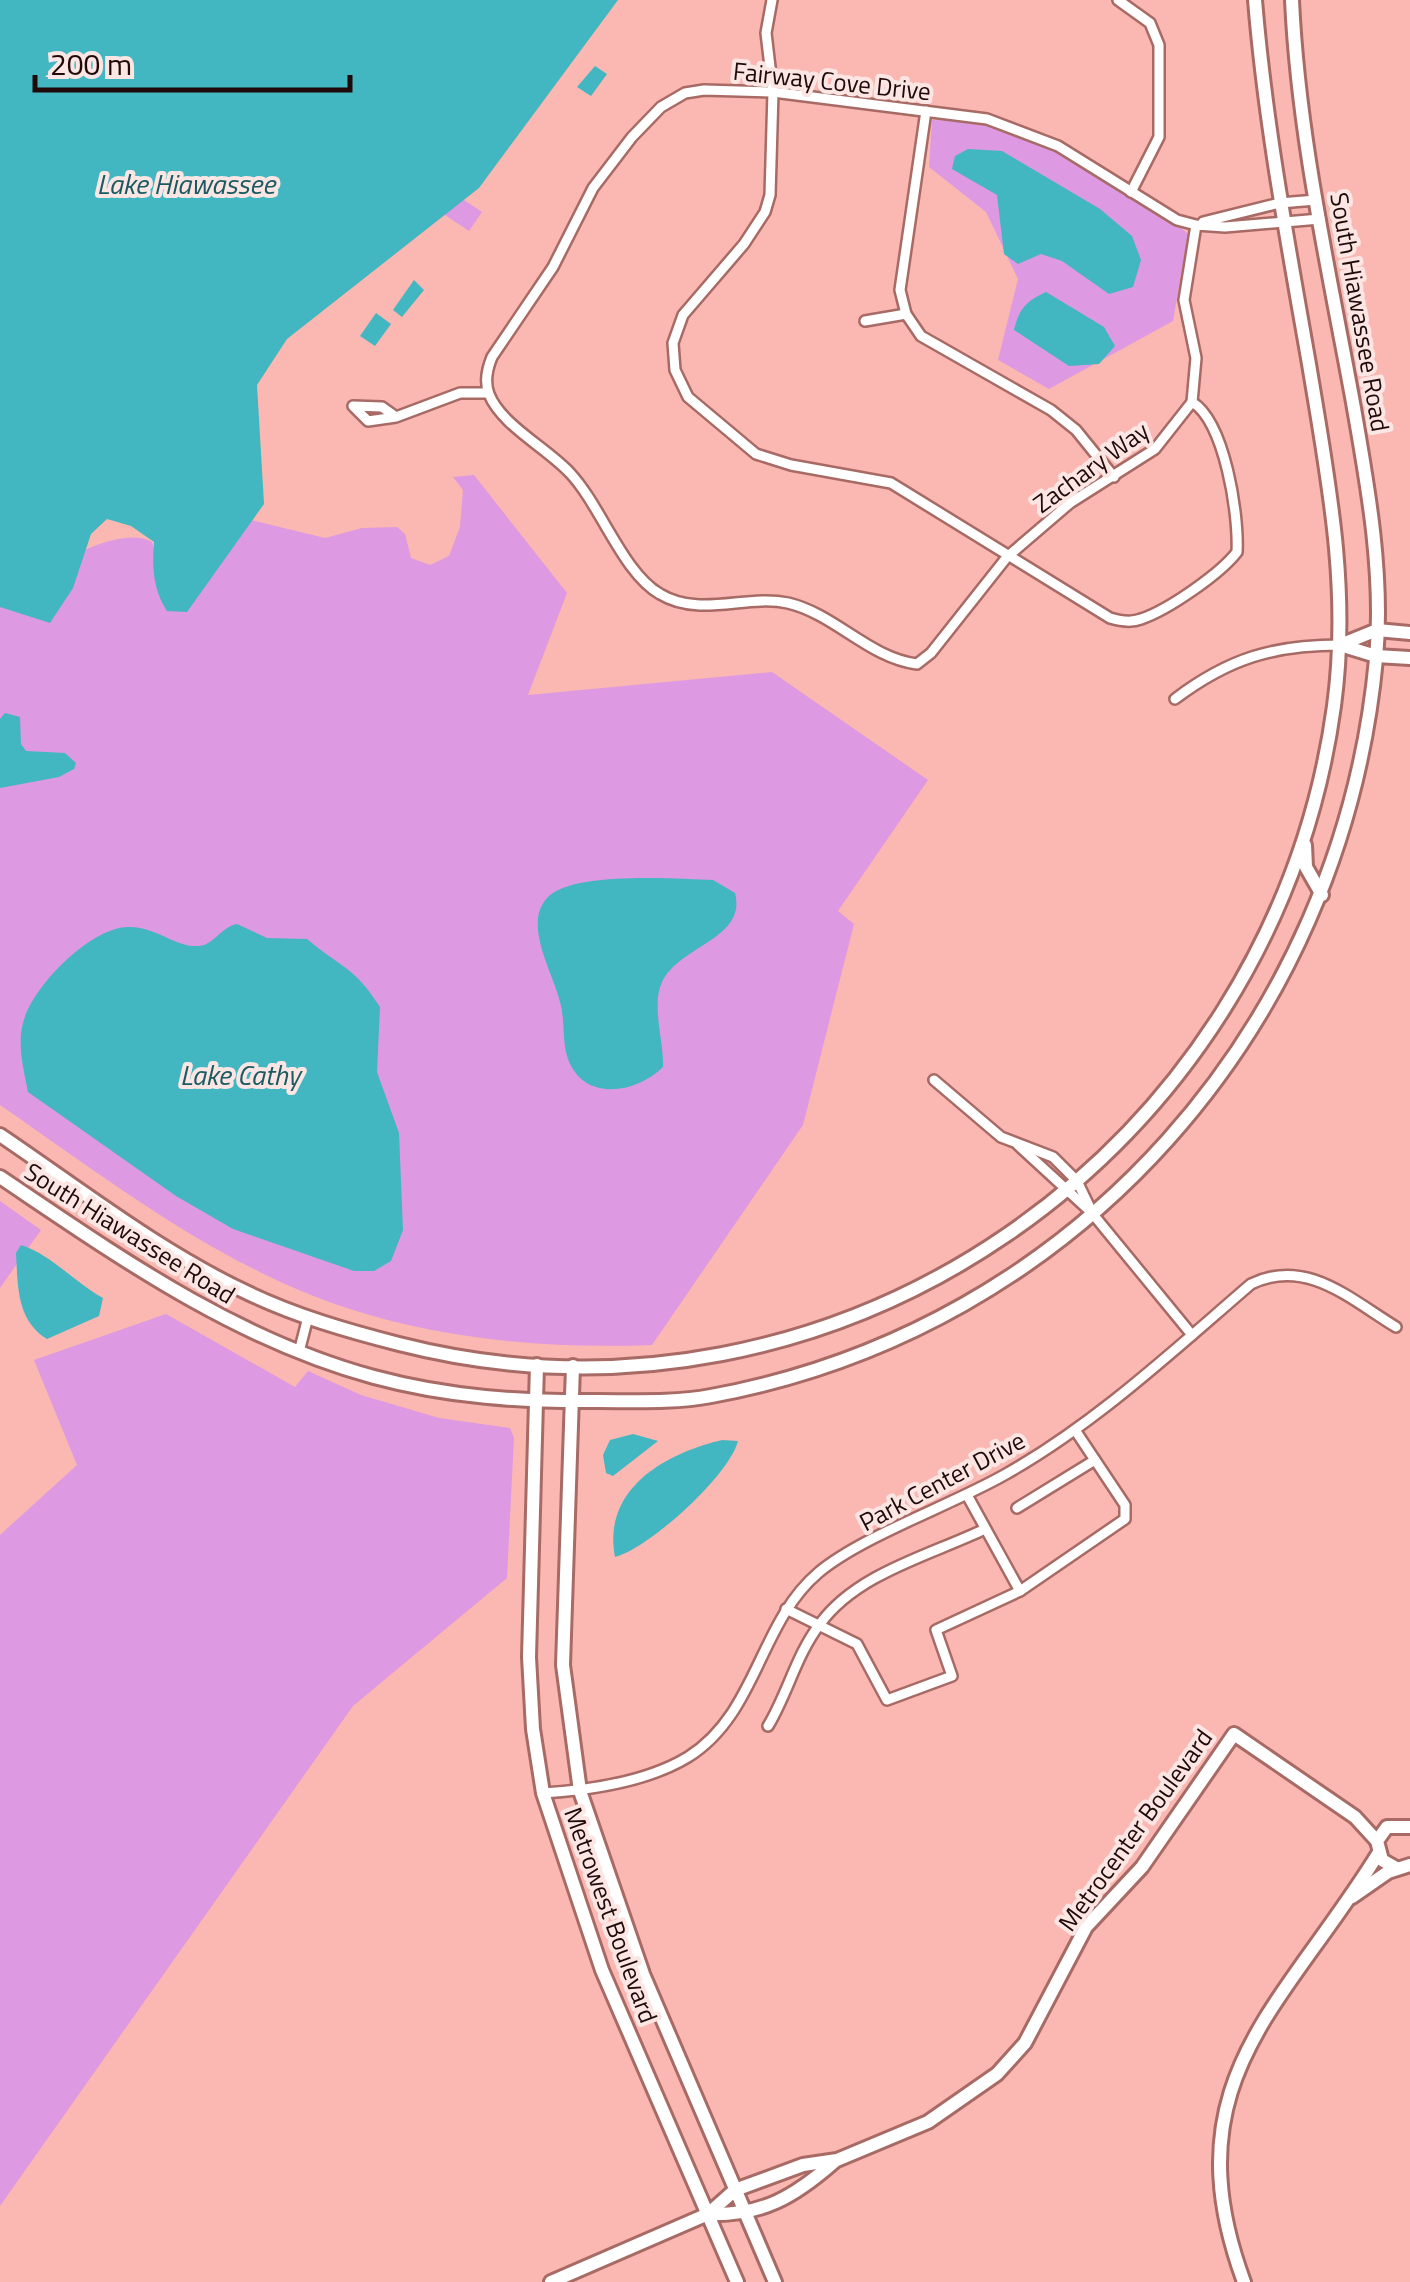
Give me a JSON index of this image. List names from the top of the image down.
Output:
{
  "streets": {
    "street": [
      "Fairway Cove Drive",
      "South Hiawassee Road",
      "Zachary Way",
      "Park Center Drive",
      "Metrocenter Boulevard",
      "Metrowest Boulevard"
    ]
  },
  "crossings": [
    ["Fairway Cove Drive", "South Hiawassee Road"],
    ["Fairway Cove Drive", "Zachary Way"],
    ["South Hiawassee Road", "Metrowest Boulevard"],
    ["Park Center Drive", "Metrowest Boulevard"],
    ["Metrocenter Boulevard", "Metrowest Boulevard"]
  ],
  "water": ["Lake Hiawassee", "Lake Cathy"],
  "scale_bar": "200 m"
}
